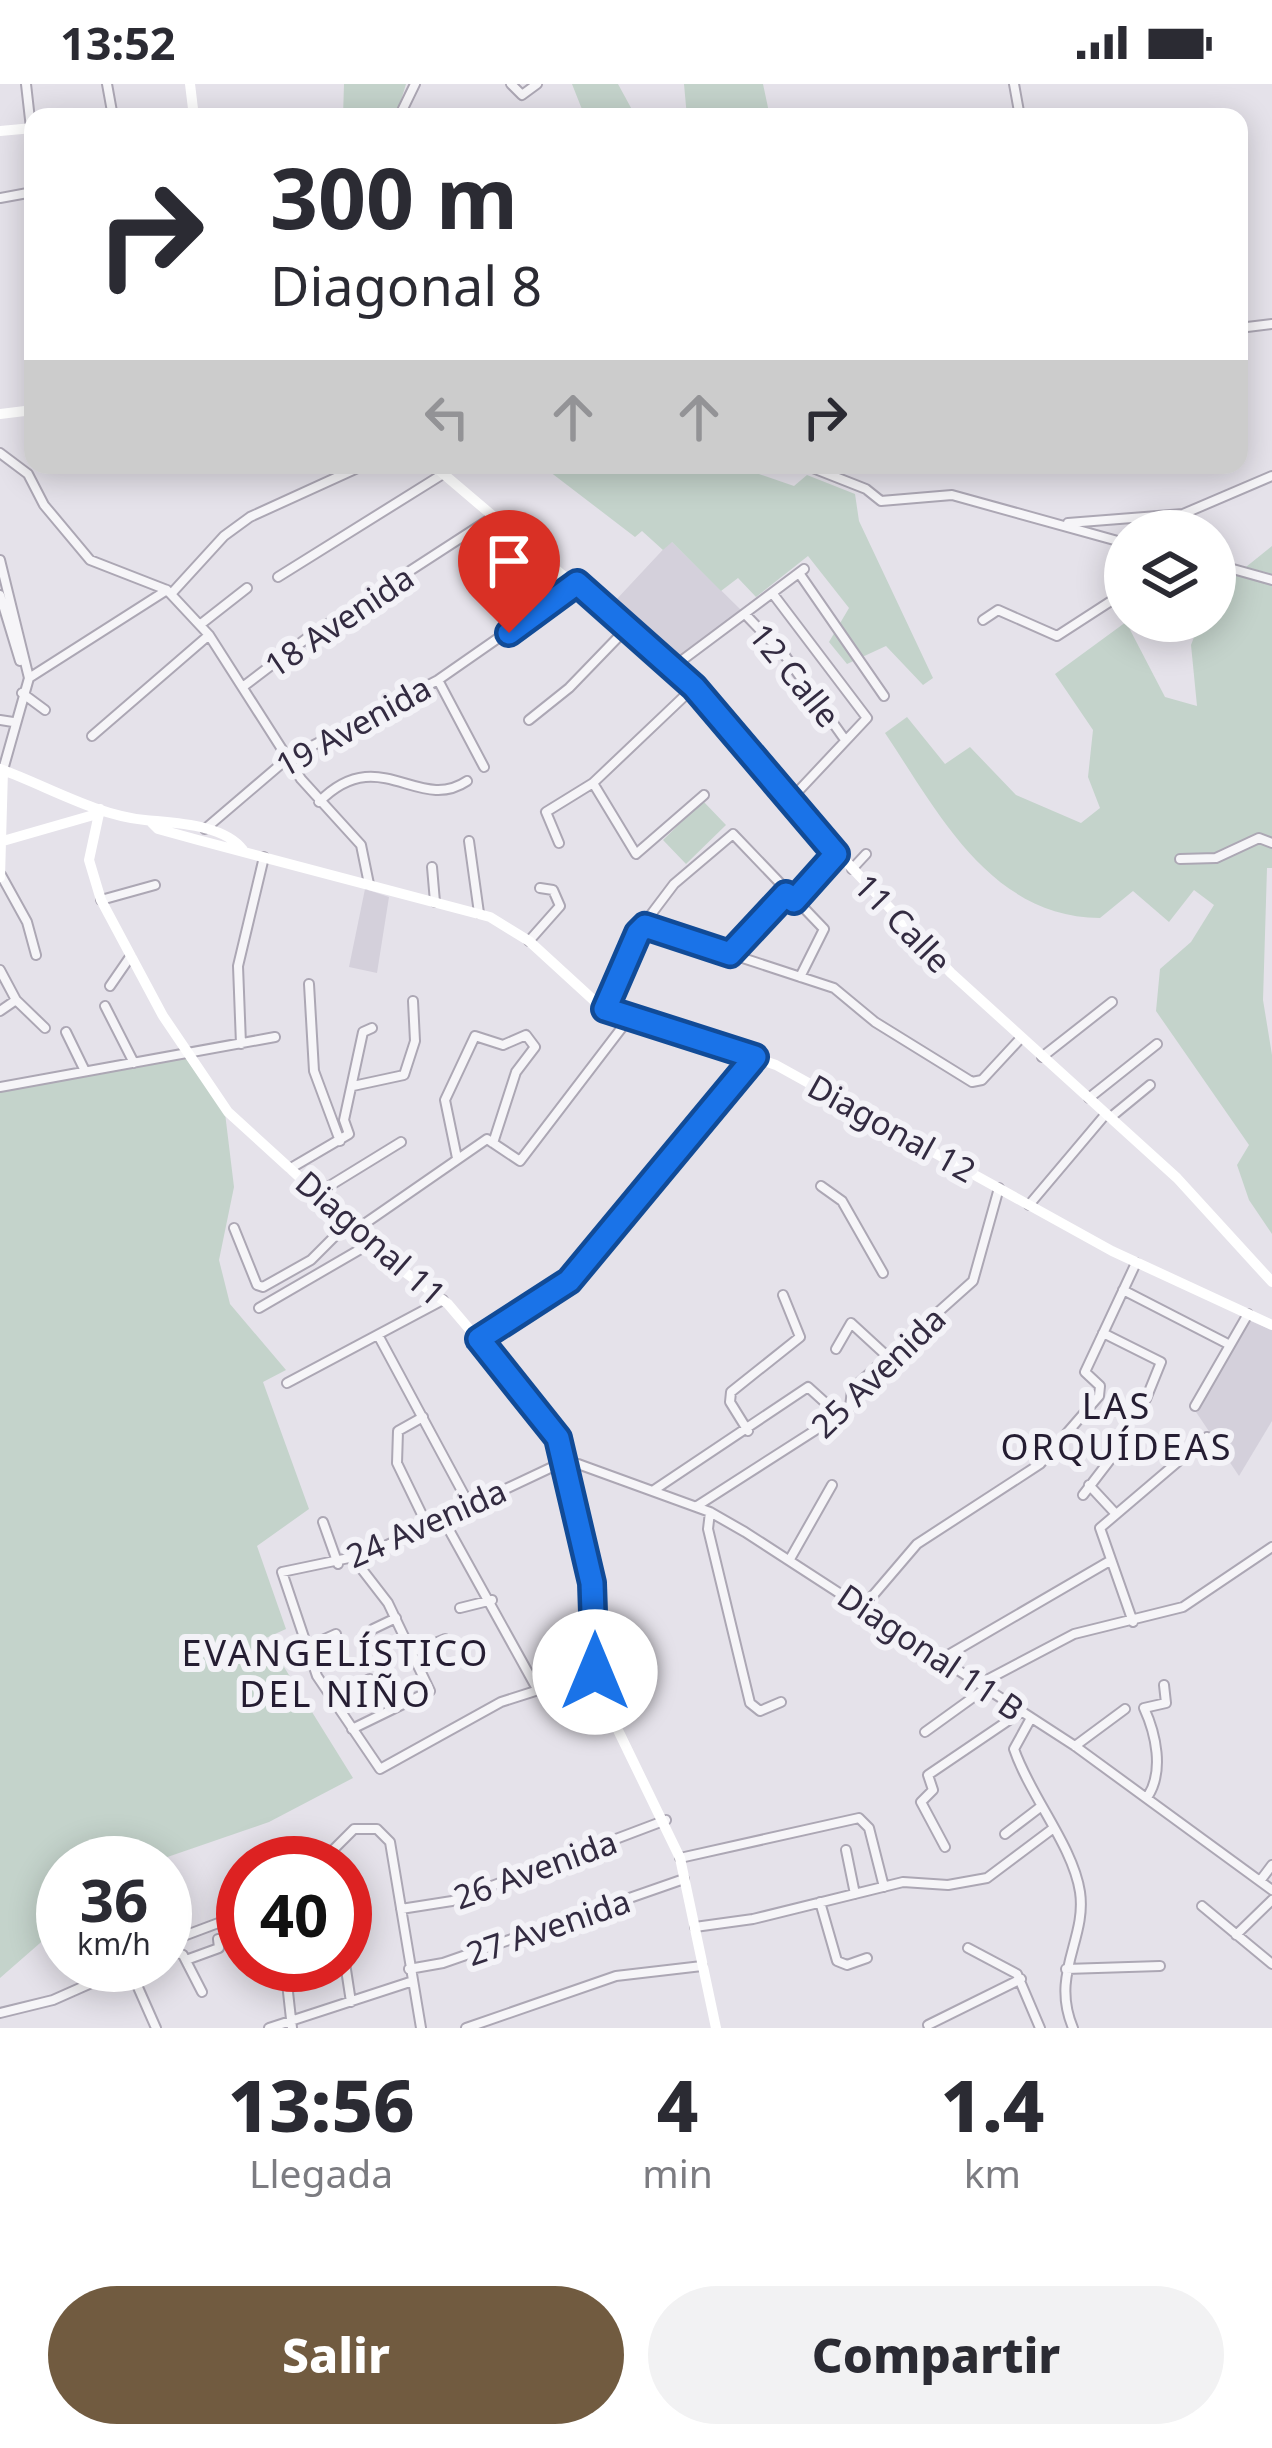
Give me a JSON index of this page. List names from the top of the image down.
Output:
{
  "streets": {
    "street": [
      "18 Avenida",
      "12 Calle",
      "19 Avenida",
      "11 Calle",
      "Diagonal 12",
      "Diagonal 11",
      "25 Avenida",
      "24 Avenida",
      "Diagonal 11 B",
      "26 Avenida",
      "27 Avenida"
    ]
  },
  "crossings": [
    ["18 Avenida", "11 Calle"],
    ["19 Avenida", "11 Calle"],
    ["19 Avenida", "Diagonal 12"],
    ["Diagonal 12", "Diagonal 11"],
    ["Diagonal 12", "25 Avenida"],
    ["Diagonal 11", "24 Avenida"],
    ["Diagonal 11", "Diagonal 11 B"],
    ["Diagonal 11", "26 Avenida"],
    ["Diagonal 11", "27 Avenida"],
    ["25 Avenida", "Diagonal 11 B"],
    ["24 Avenida", "Diagonal 11 B"]
  ],
  "districts": ["LAS ORQUÍDEAS", "EVANGELÍSTICO DEL NIÑO"],
  "page": {
    "status": "13:52",
    "turn": ["300 m", "Diagonal 8"],
    "speed": "36 km/h",
    "limit": "40",
    "eta": [
      "13:56",
      "Llegada",
      "4",
      "min",
      "1.4",
      "km"
    ],
    "buttons": ["Salir", "Compartir"]
  }
}
